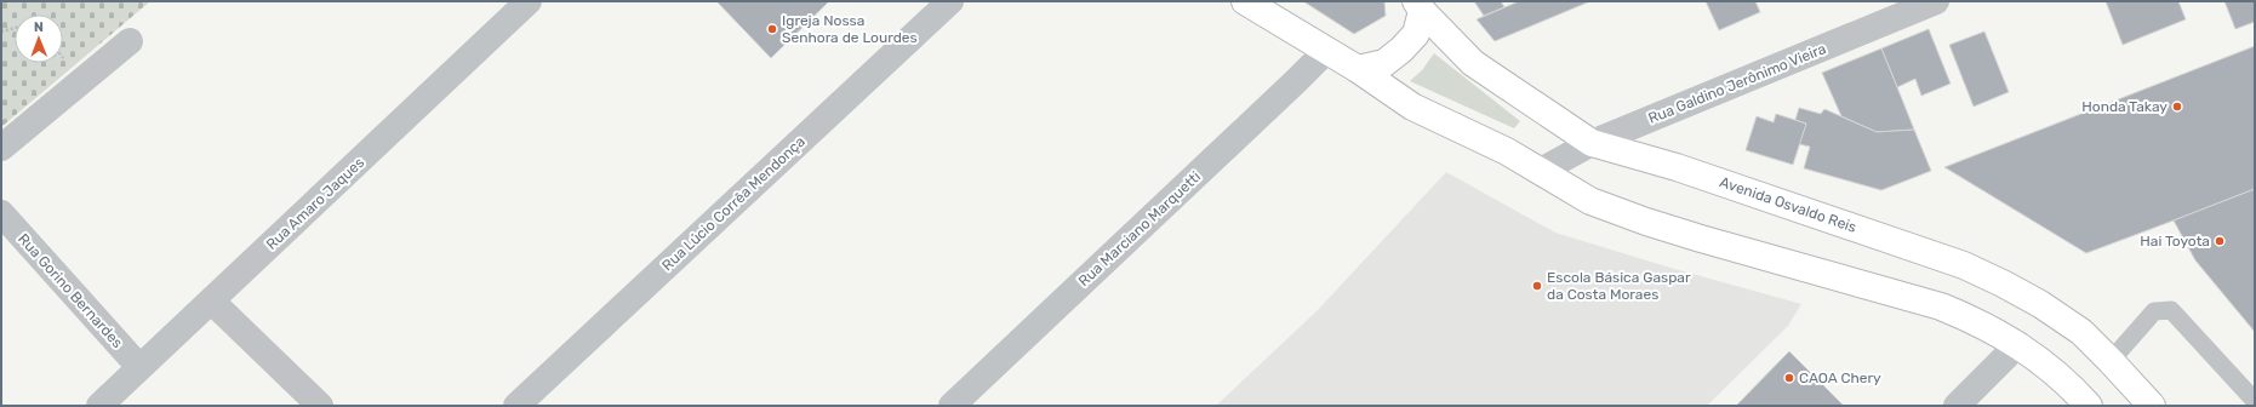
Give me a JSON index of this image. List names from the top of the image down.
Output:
{
  "streets": {
    "main road": ["Avenida Osvaldo Reis"],
    "street": [
      "Rua Galdino Jerônimo Vieira",
      "Rua Amaro Jaques",
      "Rua Lúcio Corrêa Mendonça",
      "Rua Marciano Marquetti",
      "Rua Gorino Bernardes"
    ]
  },
  "crossings": [
    ["Rua Galdino Jerônimo Vieira", "Avenida Osvaldo Reis"],
    ["Rua Amaro Jaques", "Rua Gorino Bernardes"]
  ],
  "places": [
    "Igreja Nossa Senhora de Lourdes",
    "Honda Takay",
    "Hai Toyota",
    "Escola Básica Gaspar da Costa Moraes",
    "CAOA Chery"
  ],
  "north": "top"
}
